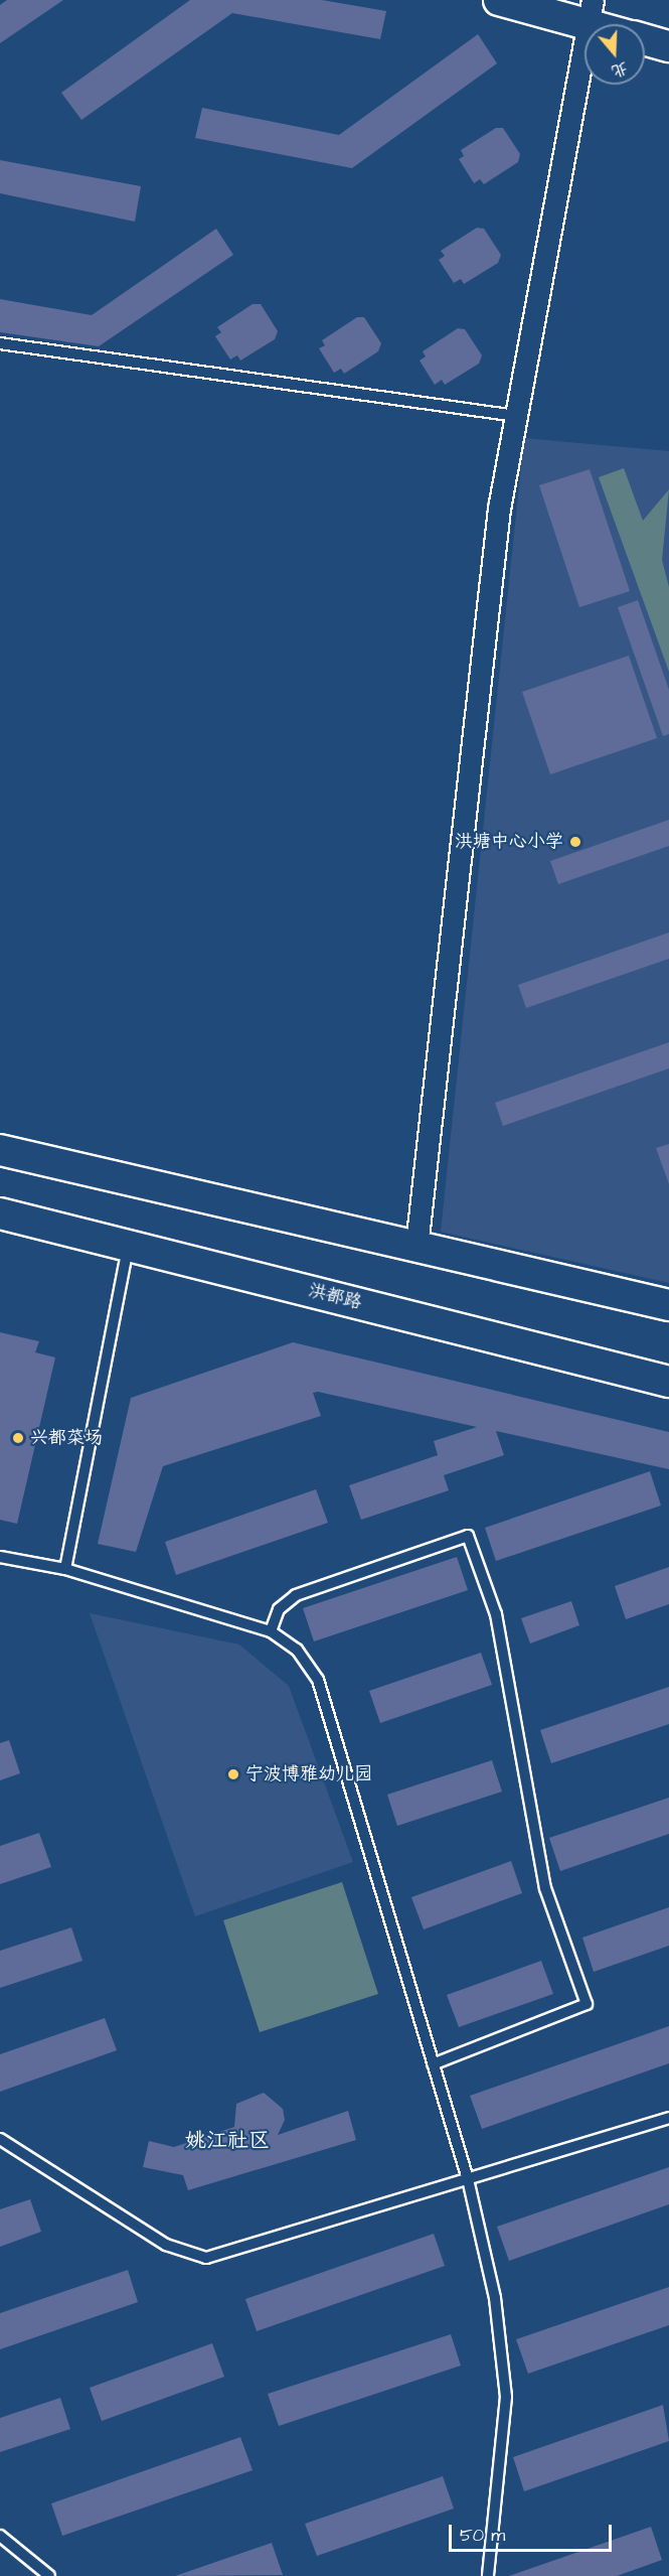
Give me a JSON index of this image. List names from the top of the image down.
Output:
{
  "streets": {
    "main road": ["洪都路"]
  },
  "districts": ["姚江社区"],
  "places": ["洪塘中心小学", "兴都菜场", "宁波博雅幼儿园"],
  "scale_bar": "50 m",
  "north": "bottom"
}
